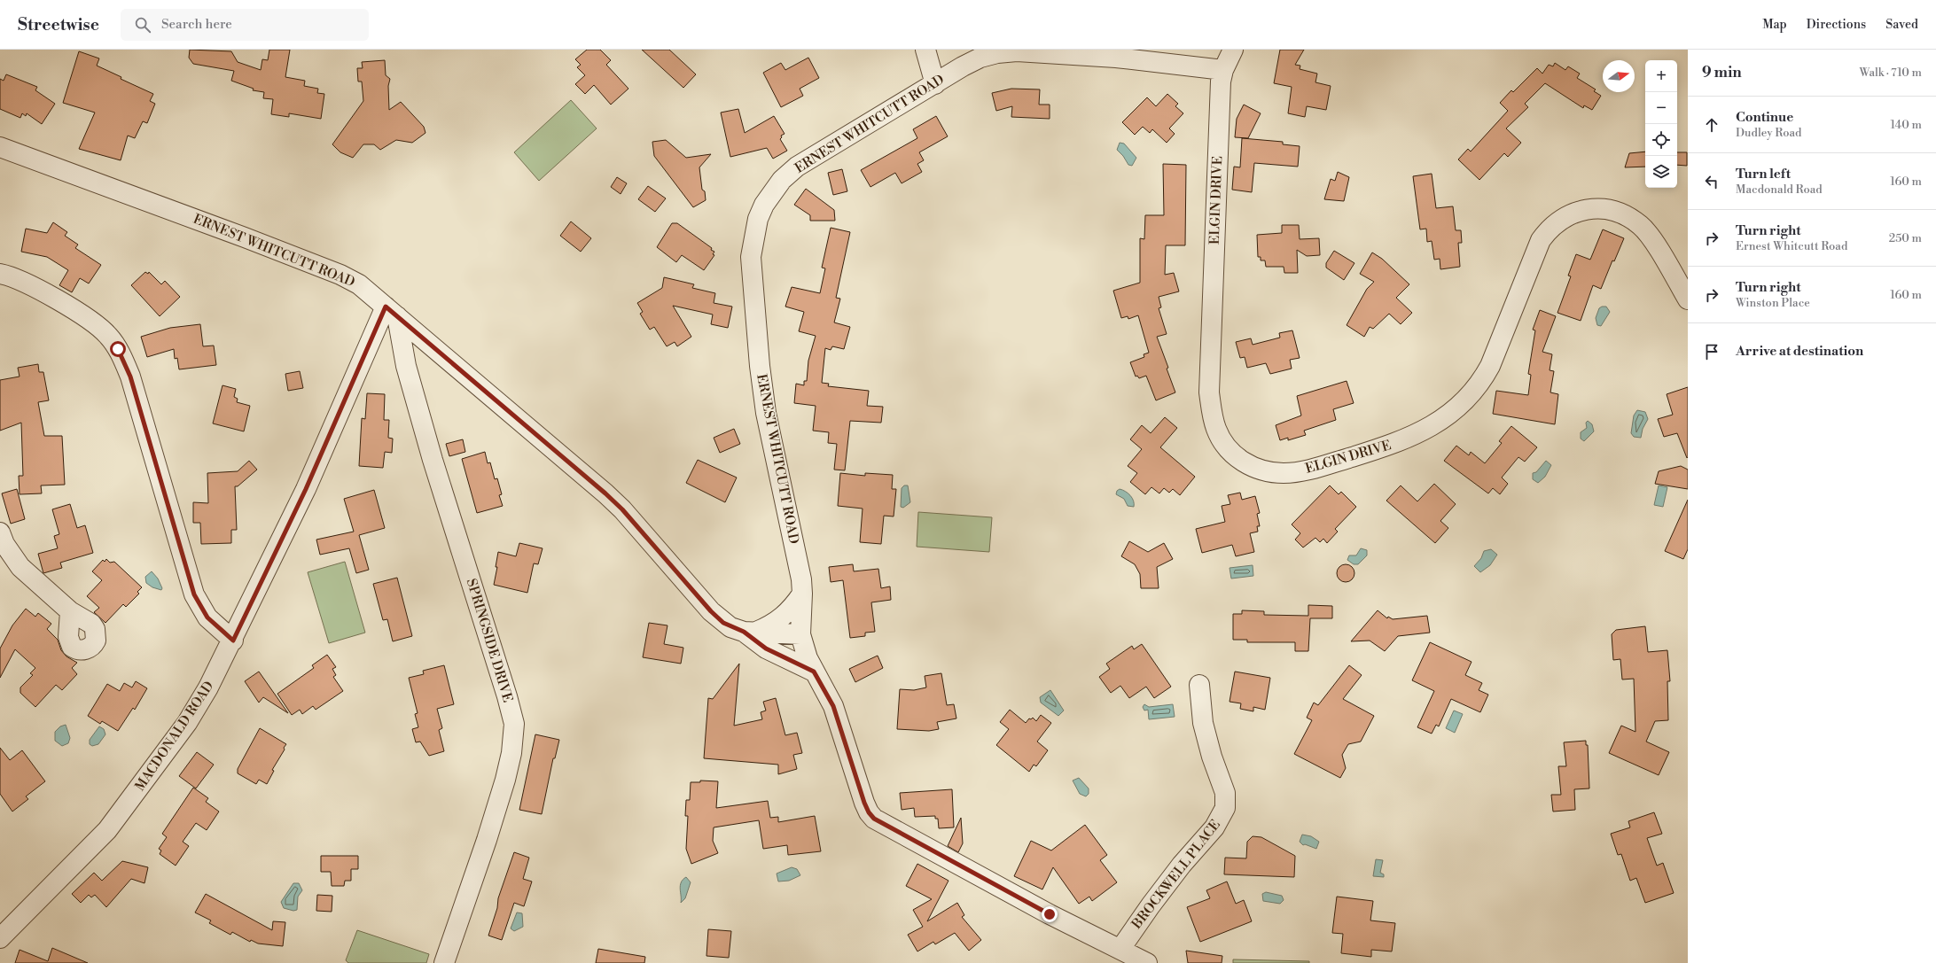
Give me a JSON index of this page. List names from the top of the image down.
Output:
{
  "streets": {
    "street": [
      "ERNEST WHITCUTT ROAD",
      "ELGIN DRIVE",
      "SPRINGSIDE DRIVE",
      "MACDONALD ROAD",
      "BROCKWELL PLACE"
    ]
  },
  "crossings": [
    ["ERNEST WHITCUTT ROAD", "ELGIN DRIVE"],
    ["ERNEST WHITCUTT ROAD", "SPRINGSIDE DRIVE"],
    ["ERNEST WHITCUTT ROAD", "MACDONALD ROAD"],
    ["SPRINGSIDE DRIVE", "MACDONALD ROAD"]
  ],
  "north": "right",
  "page": {
    "header": "Streetwise",
    "search": "Search here",
    "nav": ["Map", "Directions", "Saved"],
    "heading": ["9 min", "Walk · 710 m"],
    "map_buttons": ["+", "−"],
    "list": [
      ["Continue", "Dudley Road", "140 m"],
      ["Turn left", "Macdonald Road", "160 m"],
      ["Turn right", "Ernest Whitcutt Road", "250 m"],
      ["Turn right", "Winston Place", "160 m"],
      "Arrive at destination"
    ]
  }
}
